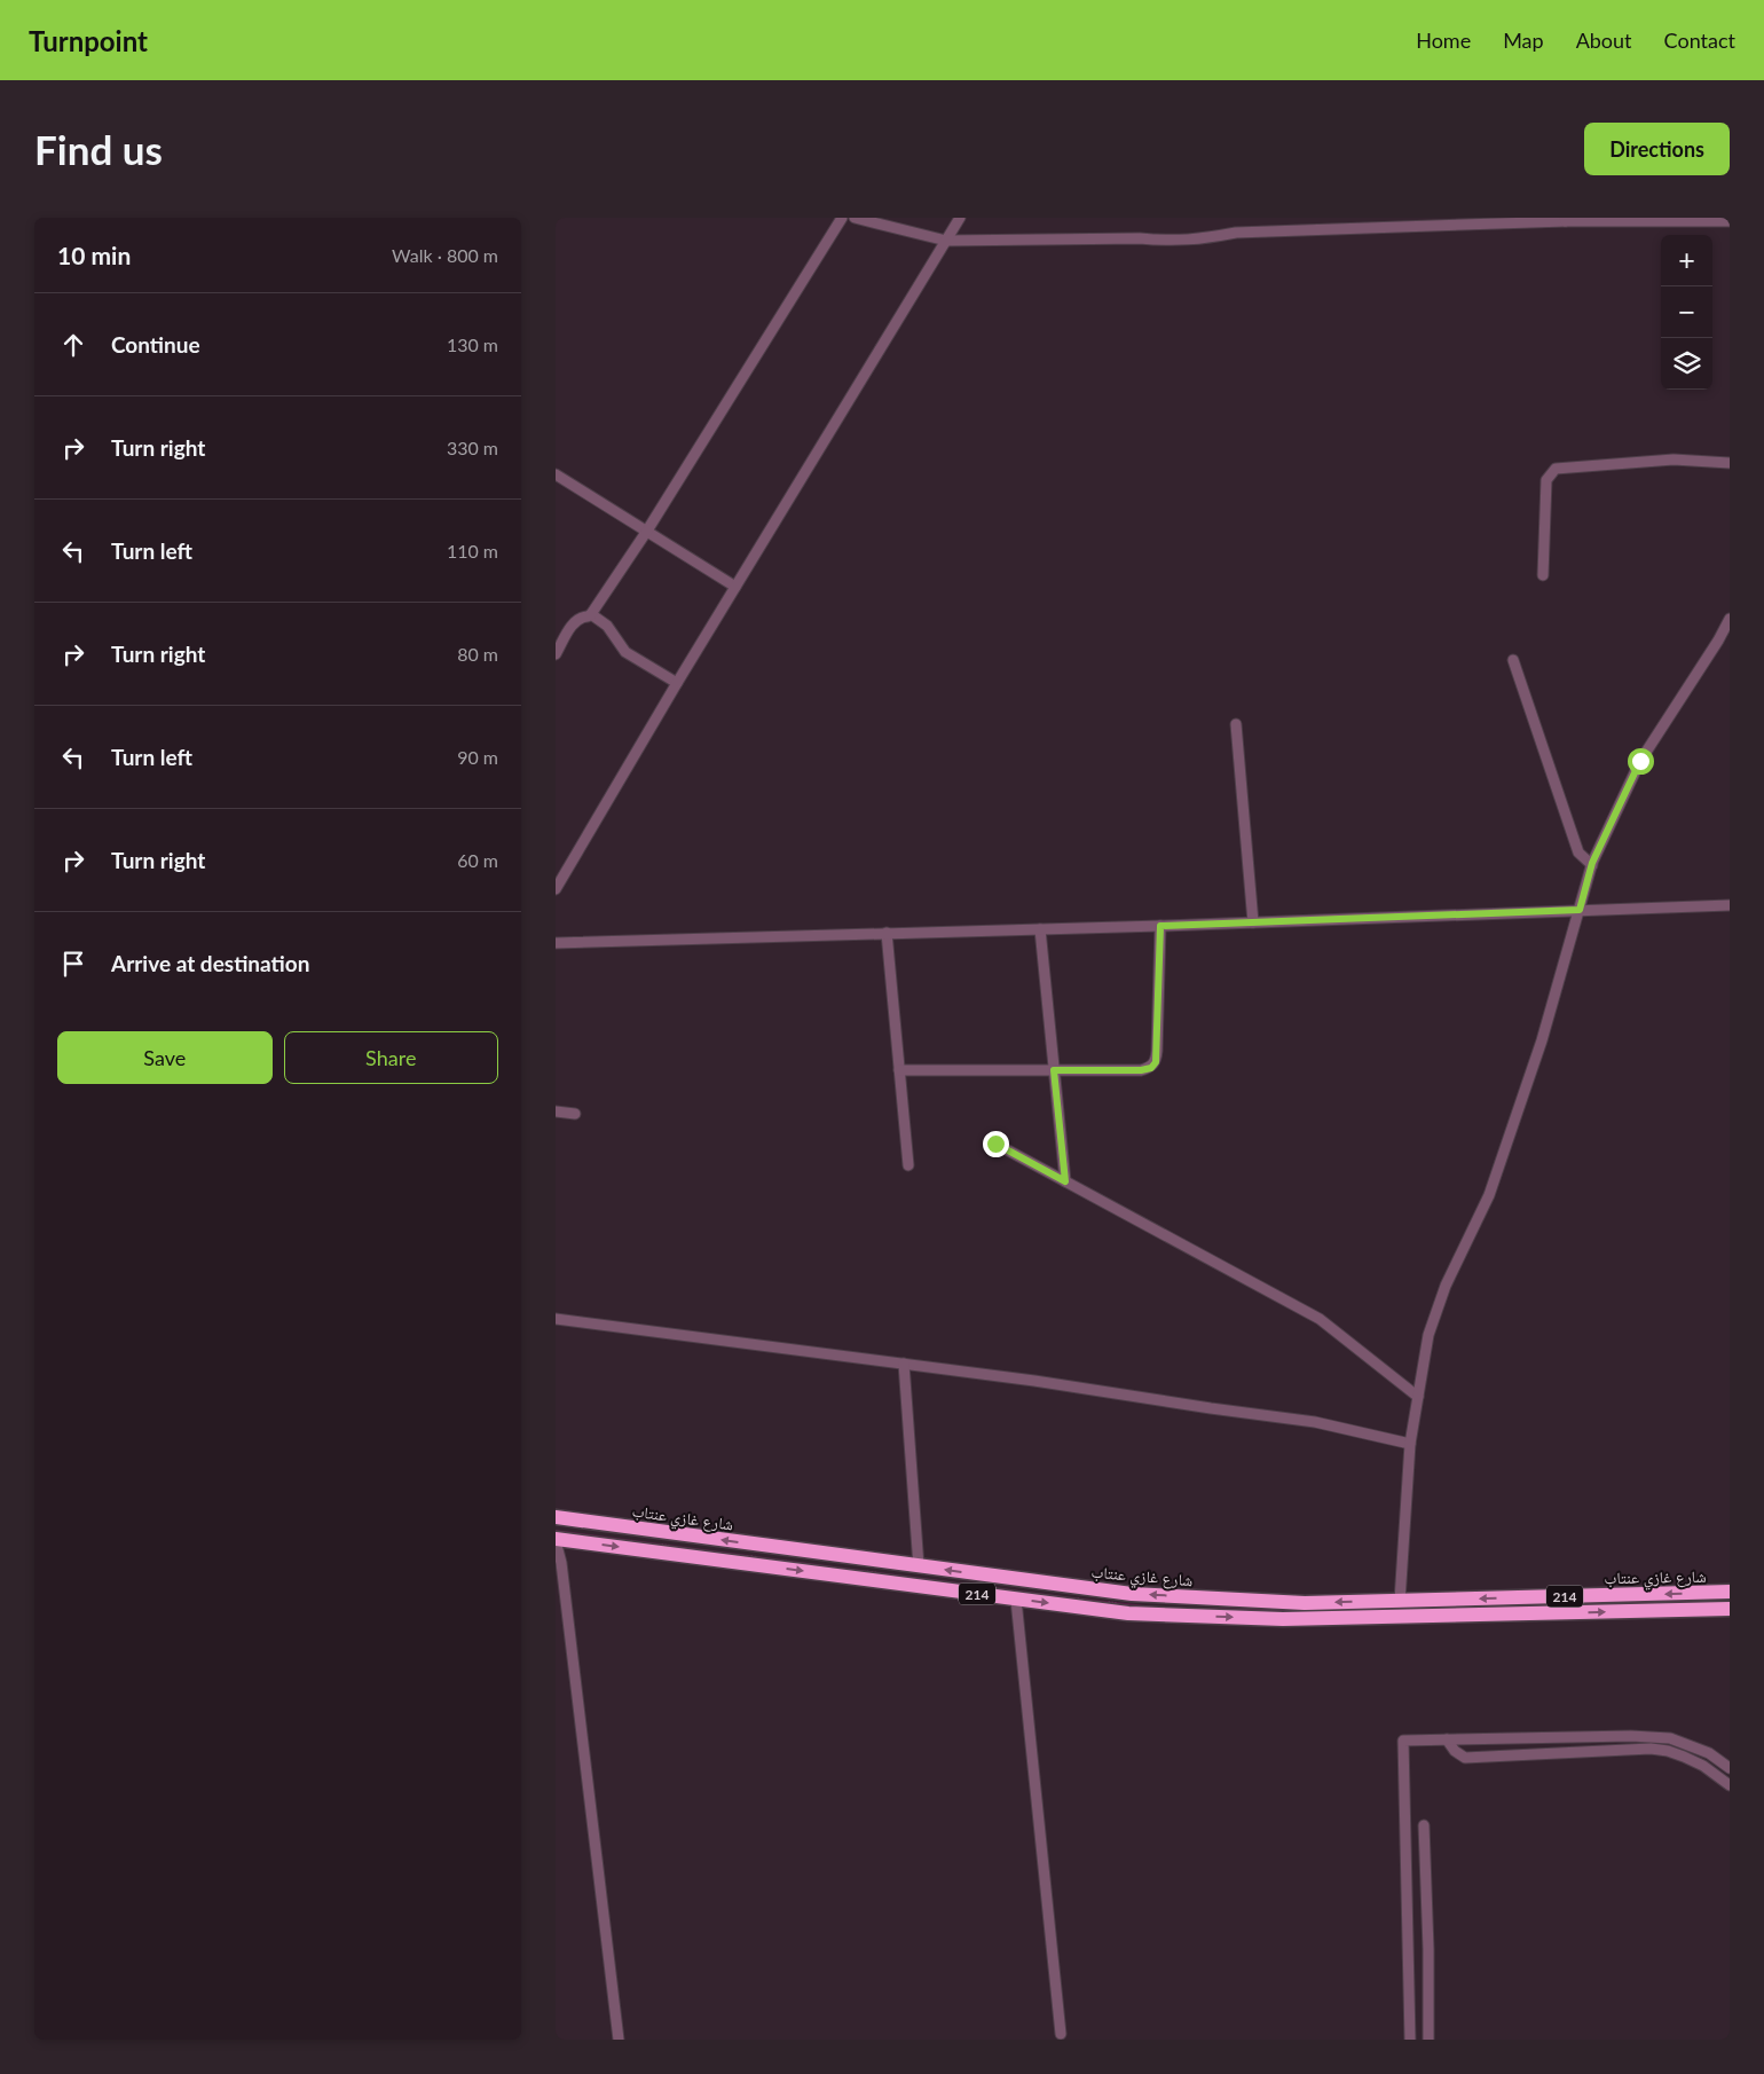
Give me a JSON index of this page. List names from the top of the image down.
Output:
{
  "streets": {
    "highway": ["شارع غازي عنتاب", "214"]
  },
  "page": {
    "header": "Turnpoint",
    "nav": [
      "Home",
      "Map",
      "About",
      "Contact"
    ],
    "buttons": [
      "Directions",
      ["Save", "Share"]
    ],
    "title": "Find us",
    "heading": ["10 min", "Walk · 800 m"],
    "map_buttons": ["+", "−"],
    "list": [
      ["Continue", "130 m"],
      ["Turn right", "330 m"],
      ["Turn left", "110 m"],
      ["Turn right", "80 m"],
      ["Turn left", "90 m"],
      ["Turn right", "60 m"],
      "Arrive at destination"
    ]
  }
}
